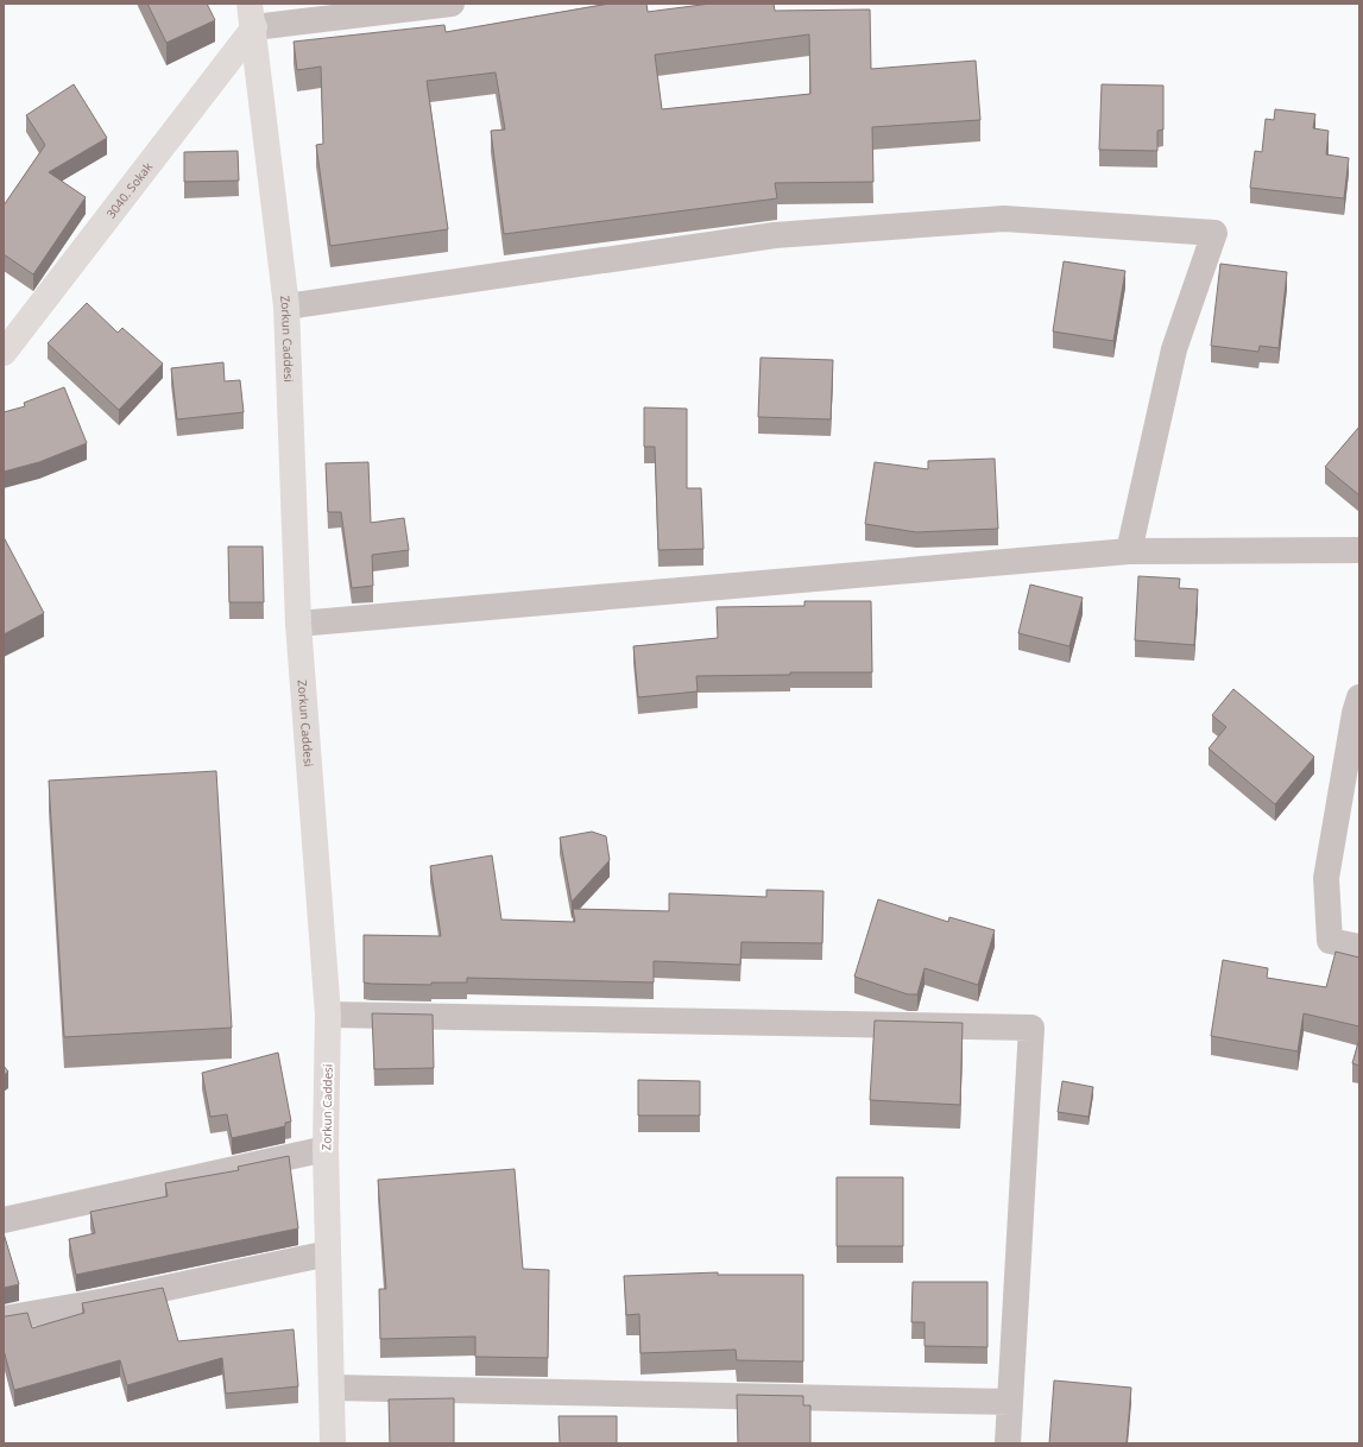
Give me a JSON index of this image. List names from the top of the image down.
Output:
{
  "streets": {
    "street": ["3040. Sokak", "Zorkun Caddesi"]
  },
  "crossings": [
    ["3040. Sokak", "Zorkun Caddesi"]
  ]
}
